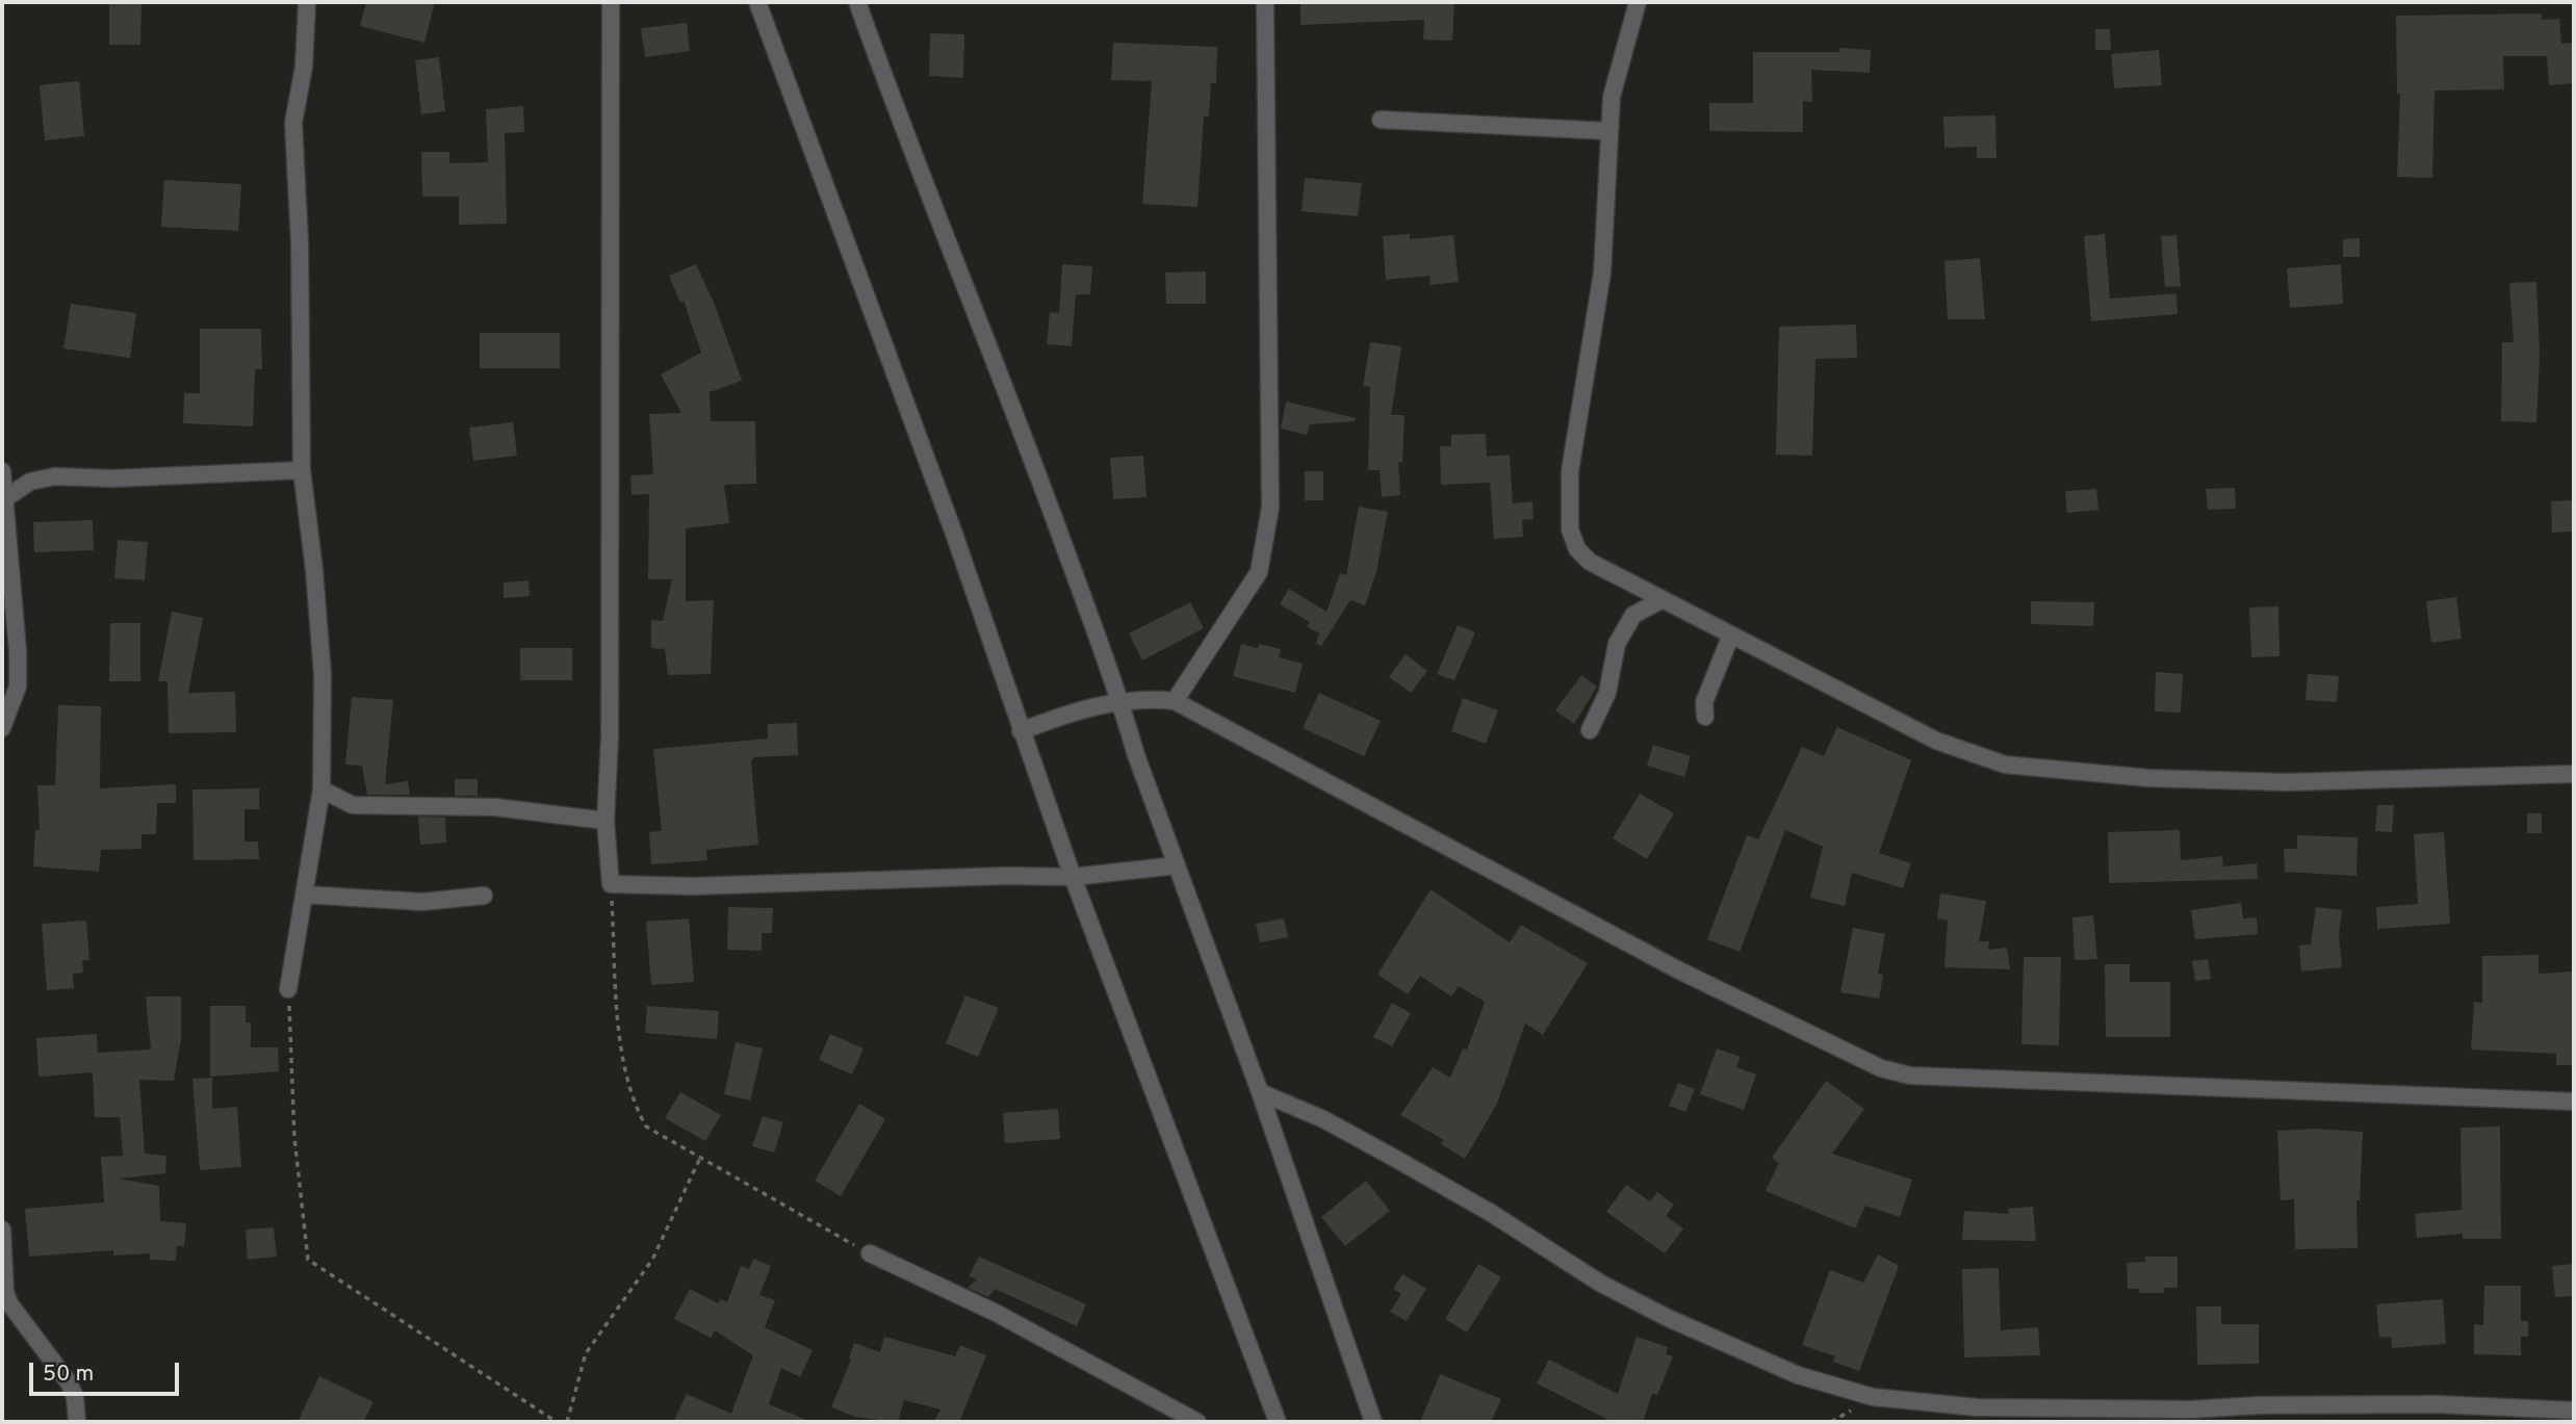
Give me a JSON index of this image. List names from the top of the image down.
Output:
{
  "scale_bar": "50 m"
}
